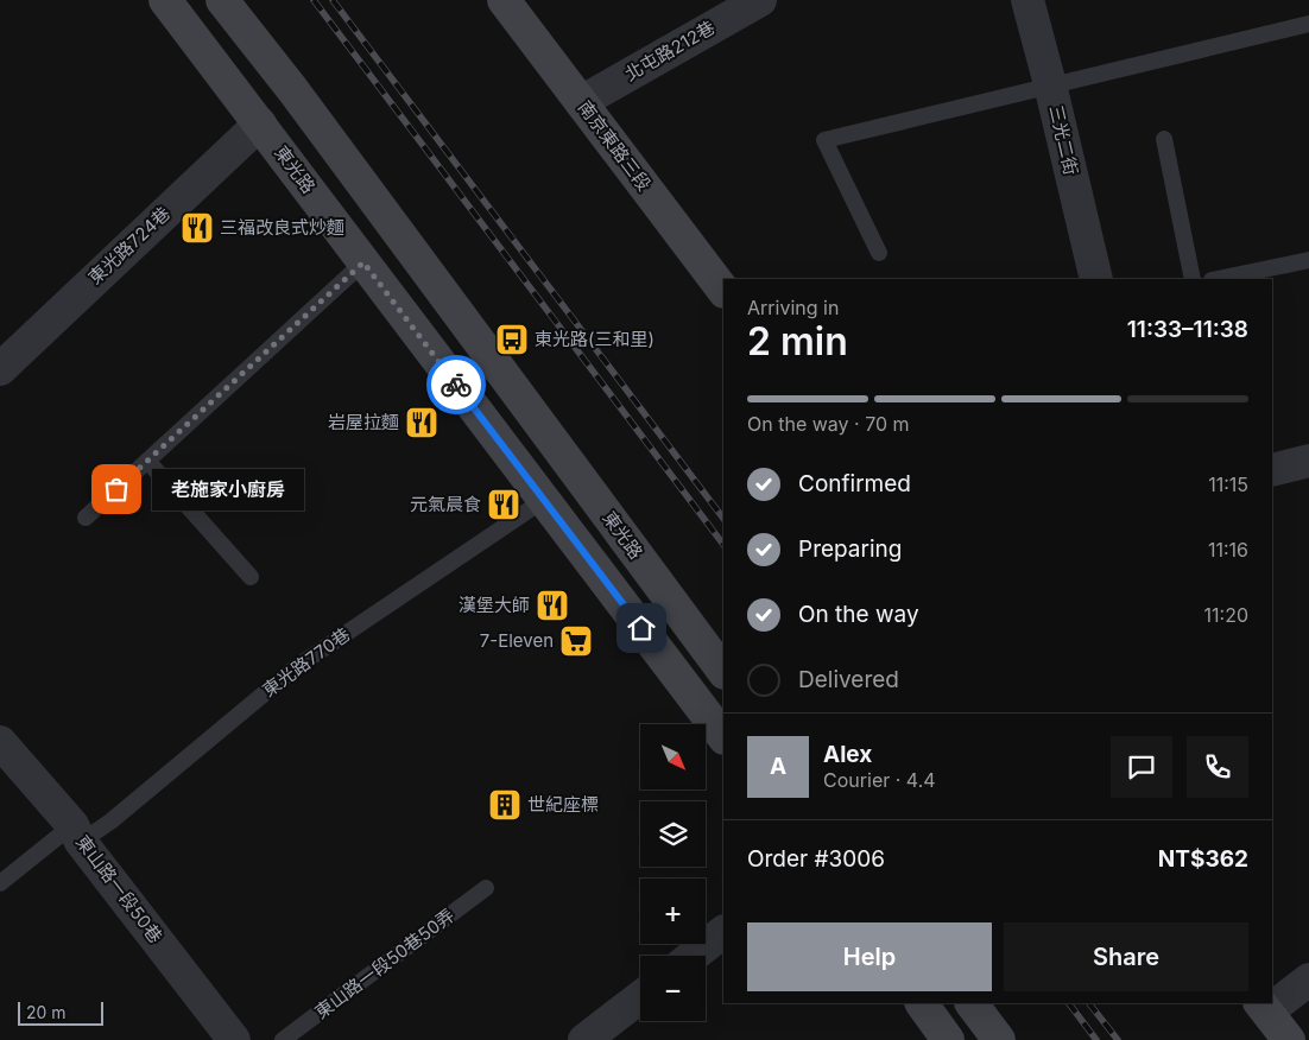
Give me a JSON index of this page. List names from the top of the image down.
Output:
{
  "streets": {
    "street": [
      "北屯路212巷",
      "三光二街",
      "南京東路三段",
      "東光路",
      "東光路724巷",
      "東山路一段50巷"
    ],
    "lane": ["東光路770巷", "東山路一段50巷50弄"]
  },
  "crossings": [
    ["北屯路212巷", "南京東路三段"],
    ["東光路", "東光路724巷"],
    ["東光路", "東光路770巷"],
    ["東光路770巷", "東山路一段50巷"]
  ],
  "places": {
    "restaurant": [
      "三福改良式炒麵",
      "岩屋拉麵",
      "元氣晨食",
      "漢堡大師"
    ],
    "bus stop": ["東光路(三和里)"],
    "other": ["老施家小廚房"],
    "supermarket": ["7-Eleven"],
    "building": ["世紀座標"]
  },
  "scale_bar": "20 m",
  "north": "bottom right",
  "page": {
    "heading": ["2 min", "Arriving in", "11:33–11:38"],
    "panel": [
      "Alex",
      "Courier · 4.4",
      "Order #3006",
      "NT$362"
    ],
    "bar": "On the way · 70 m",
    "list": [
      ["Confirmed", "11:15"],
      ["Preparing", "11:16"],
      ["On the way", "11:20"],
      "Delivered"
    ],
    "bubble": "老施家小廚房",
    "map_buttons": ["+", "−"],
    "round": "A",
    "buttons": ["Help", "Share"],
    "scale": "20 m"
  }
}
